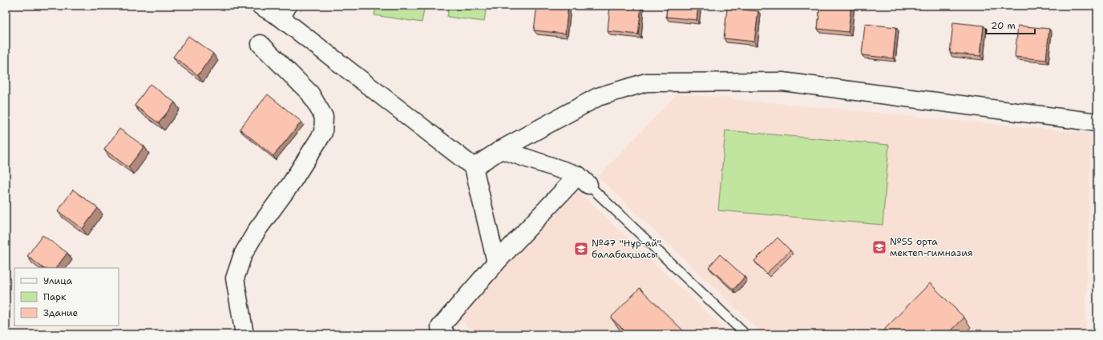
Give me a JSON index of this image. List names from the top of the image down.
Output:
{
  "places": {
    "school or university": ["№55 орта мектеп-гимназия", "№47 \"Нұр-ай\" балабақшасы"]
  },
  "legend": ["Улица", "Парк", "Здание"],
  "scale_bar": "20 m"
}
